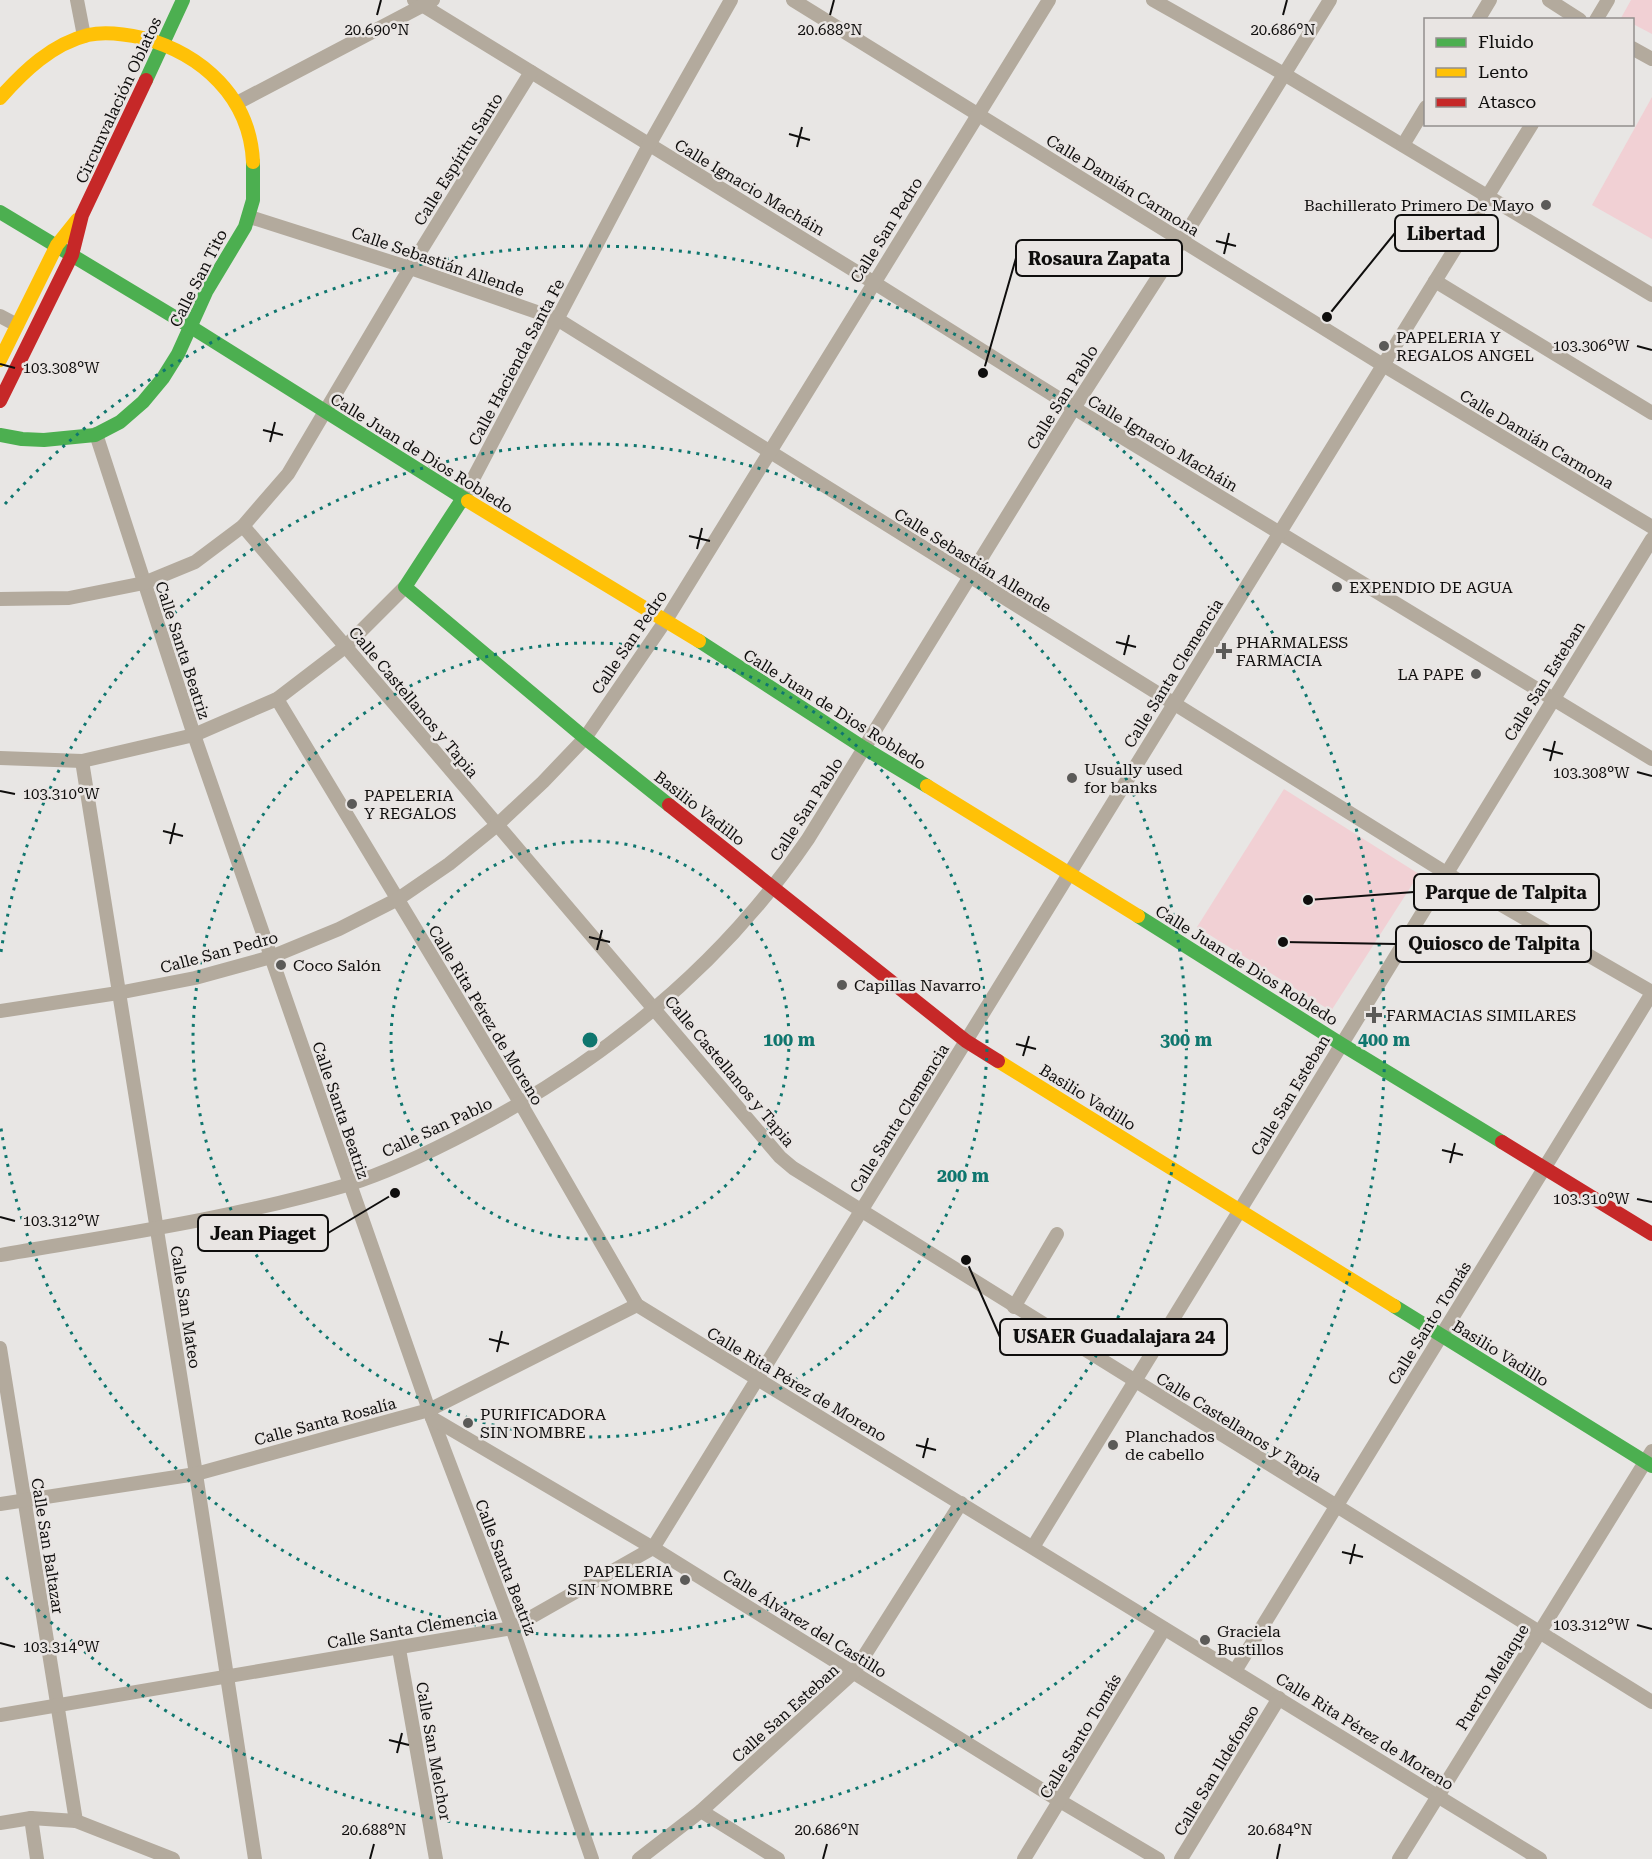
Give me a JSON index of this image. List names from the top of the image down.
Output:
{
  "streets": {
    "street": [
      "Circunvalación Oblatos",
      "Calle Espíritu Santo",
      "Calle Damián Carmona",
      "Calle Ignacio Macháin",
      "Calle San Pedro",
      "Calle Sebastián Allende",
      "Calle San Tito",
      "Calle Hacienda Santa Fe",
      "Calle San Pablo",
      "Calle Juan de Dios Robledo",
      "Calle Santa Beatriz",
      "Calle Santa Clemencia",
      "Calle San Esteban",
      "Calle Castellanos y Tapia",
      "Basilio Vadillo",
      "Calle Rita Pérez de Moreno",
      "Calle San Mateo",
      "Calle Santo Tomás",
      "Calle Santa Rosalía",
      "Calle San Baltazar",
      "Calle Álvarez del Castillo",
      "Puerto Melaque",
      "Calle San Melchor",
      "Calle San Ildefonso"
    ]
  },
  "crossings": [
    ["Circunvalación Oblatos", "Calle San Tito"],
    ["Circunvalación Oblatos", "Calle Juan de Dios Robledo"],
    ["Calle Espíritu Santo", "Calle Ignacio Macháin"],
    ["Calle Espíritu Santo", "Calle Sebastián Allende"],
    ["Calle Espíritu Santo", "Calle Juan de Dios Robledo"],
    ["Calle Espíritu Santo", "Calle Santa Beatriz"],
    ["Calle Espíritu Santo", "Calle Castellanos y Tapia"],
    ["Calle Damián Carmona", "Calle San Pedro"],
    ["Calle Damián Carmona", "Calle San Pablo"],
    ["Calle Damián Carmona", "Calle Santa Clemencia"],
    ["Calle Ignacio Macháin", "Calle San Pedro"],
    ["Calle Ignacio Macháin", "Calle Hacienda Santa Fe"],
    ["Calle Ignacio Macháin", "Calle San Pablo"],
    ["Calle Ignacio Macháin", "Calle Santa Clemencia"],
    ["Calle Ignacio Macháin", "Calle San Esteban"],
    ["Calle San Pedro", "Calle Sebastián Allende"],
    ["Calle San Pedro", "Calle Juan de Dios Robledo"],
    ["Calle San Pedro", "Calle Santa Beatriz"],
    ["Calle San Pedro", "Calle Castellanos y Tapia"],
    ["Calle San Pedro", "Basilio Vadillo"],
    ["Calle San Pedro", "Calle Rita Pérez de Moreno"],
    ["Calle San Pedro", "Calle San Mateo"],
    ["Calle Sebastián Allende", "Calle San Tito"],
    ["Calle Sebastián Allende", "Calle Hacienda Santa Fe"],
    ["Calle Sebastián Allende", "Calle San Pablo"],
    ["Calle Sebastián Allende", "Calle Santa Clemencia"],
    ["Calle Sebastián Allende", "Calle San Esteban"],
    ["Calle Sebastián Allende", "Calle Santo Tomás"],
    ["Calle San Tito", "Calle Juan de Dios Robledo"],
    ["Calle San Tito", "Calle Santa Beatriz"],
    ["Calle Hacienda Santa Fe", "Calle Juan de Dios Robledo"],
    ["Calle Hacienda Santa Fe", "Calle Santa Beatriz"],
    ["Calle Hacienda Santa Fe", "Calle Castellanos y Tapia"],
    ["Calle Hacienda Santa Fe", "Basilio Vadillo"],
    ["Calle Hacienda Santa Fe", "Calle Rita Pérez de Moreno"],
    ["Calle Hacienda Santa Fe", "Calle San Mateo"],
    ["Calle San Pablo", "Calle Juan de Dios Robledo"],
    ["Calle San Pablo", "Calle Santa Beatriz"],
    ["Calle San Pablo", "Calle Castellanos y Tapia"],
    ["Calle San Pablo", "Basilio Vadillo"],
    ["Calle San Pablo", "Calle Rita Pérez de Moreno"],
    ["Calle San Pablo", "Calle San Mateo"],
    ["Calle Juan de Dios Robledo", "Calle Santa Clemencia"],
    ["Calle Juan de Dios Robledo", "Calle San Esteban"],
    ["Calle Juan de Dios Robledo", "Calle Santo Tomás"],
    ["Calle Santa Beatriz", "Calle Santa Clemencia"],
    ["Calle Santa Beatriz", "Calle Santa Rosalía"],
    ["Calle Santa Beatriz", "Calle Álvarez del Castillo"],
    ["Calle Santa Clemencia", "Calle Castellanos y Tapia"],
    ["Calle Santa Clemencia", "Basilio Vadillo"],
    ["Calle Santa Clemencia", "Calle Rita Pérez de Moreno"],
    ["Calle Santa Clemencia", "Calle San Mateo"],
    ["Calle Santa Clemencia", "Calle San Baltazar"],
    ["Calle Santa Clemencia", "Calle Álvarez del Castillo"],
    ["Calle Santa Clemencia", "Calle San Melchor"],
    ["Calle San Esteban", "Calle Castellanos y Tapia"],
    ["Calle San Esteban", "Basilio Vadillo"],
    ["Calle San Esteban", "Calle Rita Pérez de Moreno"],
    ["Calle San Esteban", "Calle Álvarez del Castillo"],
    ["Calle Castellanos y Tapia", "Calle Santo Tomás"],
    ["Calle Castellanos y Tapia", "Puerto Melaque"],
    ["Basilio Vadillo", "Calle Santo Tomás"],
    ["Basilio Vadillo", "Puerto Melaque"],
    ["Calle Rita Pérez de Moreno", "Calle Santo Tomás"],
    ["Calle Rita Pérez de Moreno", "Calle Santa Rosalía"],
    ["Calle Rita Pérez de Moreno", "Puerto Melaque"],
    ["Calle Rita Pérez de Moreno", "Calle San Ildefonso"],
    ["Calle San Mateo", "Calle Santa Rosalía"],
    ["Calle Santo Tomás", "Calle Álvarez del Castillo"],
    ["Calle Santa Rosalía", "Calle San Baltazar"],
    ["Calle Santa Rosalía", "Calle Álvarez del Castillo"]
  ],
  "places": {
    "other": [
      "Bachillerato Primero De Mayo",
      "Libertad",
      "PAPELERIA Y REGALOS ANGEL",
      "Rosaura Zapata",
      "EXPENDIO DE AGUA",
      "LA PAPE",
      "Usually used for banks",
      "PAPELERIA Y REGALOS",
      "Parque de Talpita",
      "Quiosco de Talpita",
      "Coco Salón",
      "Capillas Navarro",
      "Jean Piaget",
      "USAER Guadalajara 24",
      "PURIFICADORA SIN NOMBRE",
      "Planchados de cabello",
      "PAPELERIA SIN NOMBRE",
      "Graciela Bustillos"
    ],
    "health": ["PHARMALESS FARMACIA", "FARMACIAS SIMILARES"]
  },
  "legend": ["Fluido", "Lento", "Atasco"],
  "coordinates": [
    "20.690°N",
    "20.688°N",
    "20.686°N",
    "103.306°W",
    "103.308°W",
    "103.310°W",
    "103.312°W",
    "103.314°W",
    "20.684°N"
  ],
  "rings": [
    "100 m",
    "300 m",
    "400 m",
    "200 m"
  ]
}
